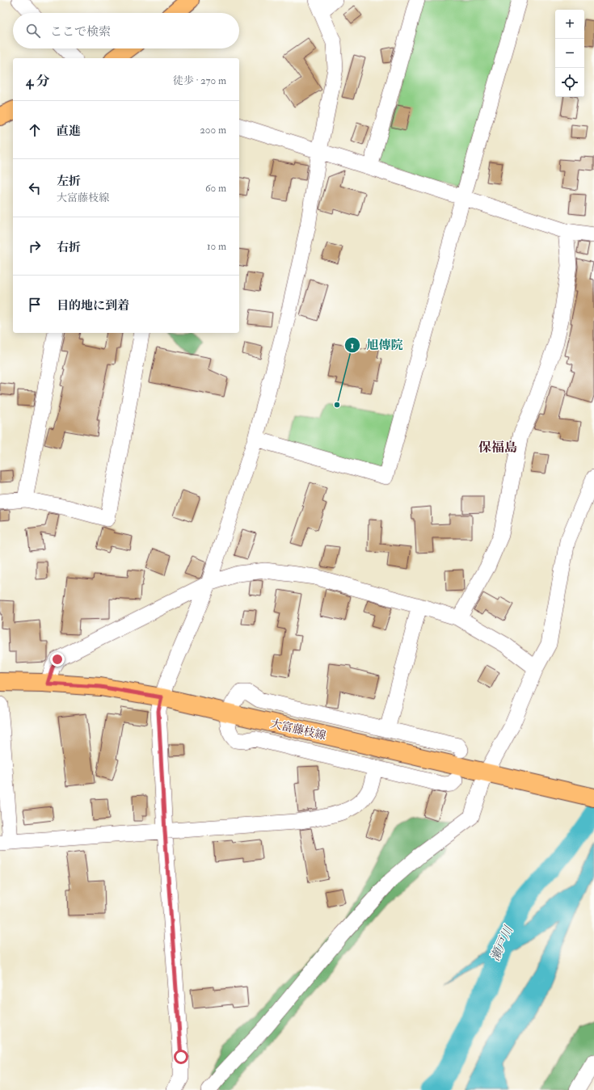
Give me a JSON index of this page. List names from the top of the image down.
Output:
{
  "streets": {
    "main road": ["大富藤枝線"]
  },
  "districts": ["保福島"],
  "water": ["瀬戸川"],
  "places": ["旭傳院"],
  "page": {
    "map_buttons": ["+", "−"],
    "search": "ここで検索",
    "heading": ["4 分", "徒歩 · 270 m"],
    "list": [
      ["直進", "200 m"],
      ["左折", "大富藤枝線", "60 m"],
      ["右折", "10 m"],
      "目的地に到着"
    ]
  }
}
